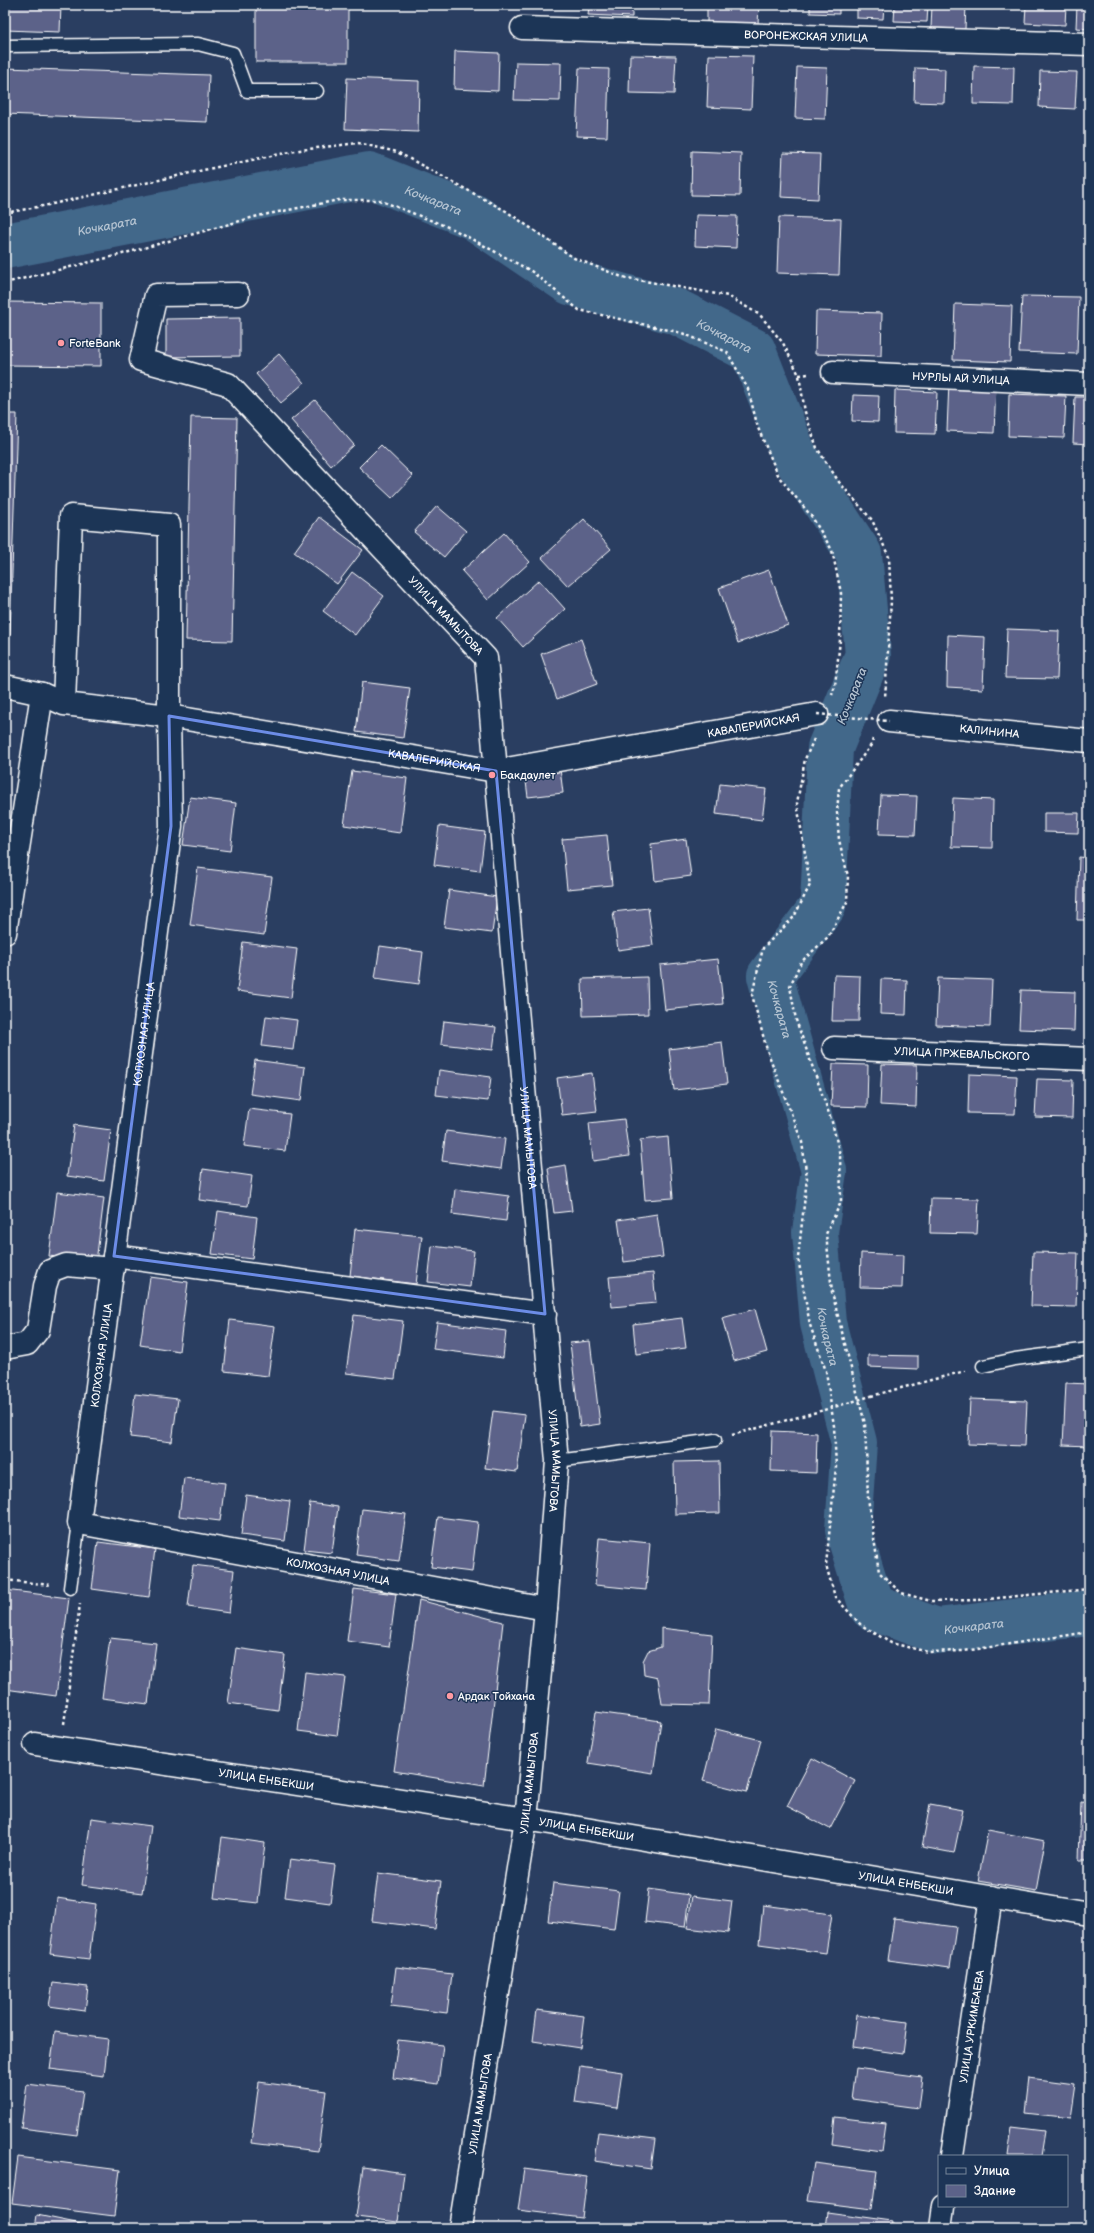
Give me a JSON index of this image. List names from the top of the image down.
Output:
{
  "streets": {
    "street": [
      "ВОРОНЕЖСКАЯ УЛИЦА",
      "НУРЛЫ АЙ УЛИЦА",
      "УЛИЦА МАМЫТОВА",
      "КАВАЛЕРИЙСКАЯ",
      "КАЛИНИНА",
      "КОЛХОЗНАЯ УЛИЦА",
      "УЛИЦА ПРЖЕВАЛЬСКОГО",
      "УЛИЦА ЕНБЕКШИ",
      "УЛИЦА УРКИМБАЕВА"
    ]
  },
  "crossings": [
    ["УЛИЦА МАМЫТОВА", "КАВАЛЕРИЙСКАЯ"],
    ["УЛИЦА МАМЫТОВА", "КОЛХОЗНАЯ УЛИЦА"],
    ["УЛИЦА МАМЫТОВА", "УЛИЦА ЕНБЕКШИ"],
    ["КАВАЛЕРИЙСКАЯ", "КОЛХОЗНАЯ УЛИЦА"],
    ["УЛИЦА ЕНБЕКШИ", "УЛИЦА УРКИМБАЕВА"]
  ],
  "water": ["Кочкарата"],
  "places": ["ForteBank", "Бакдаулет", "Ардак Тойхана"],
  "legend": ["Улица", "Здание"]
}
